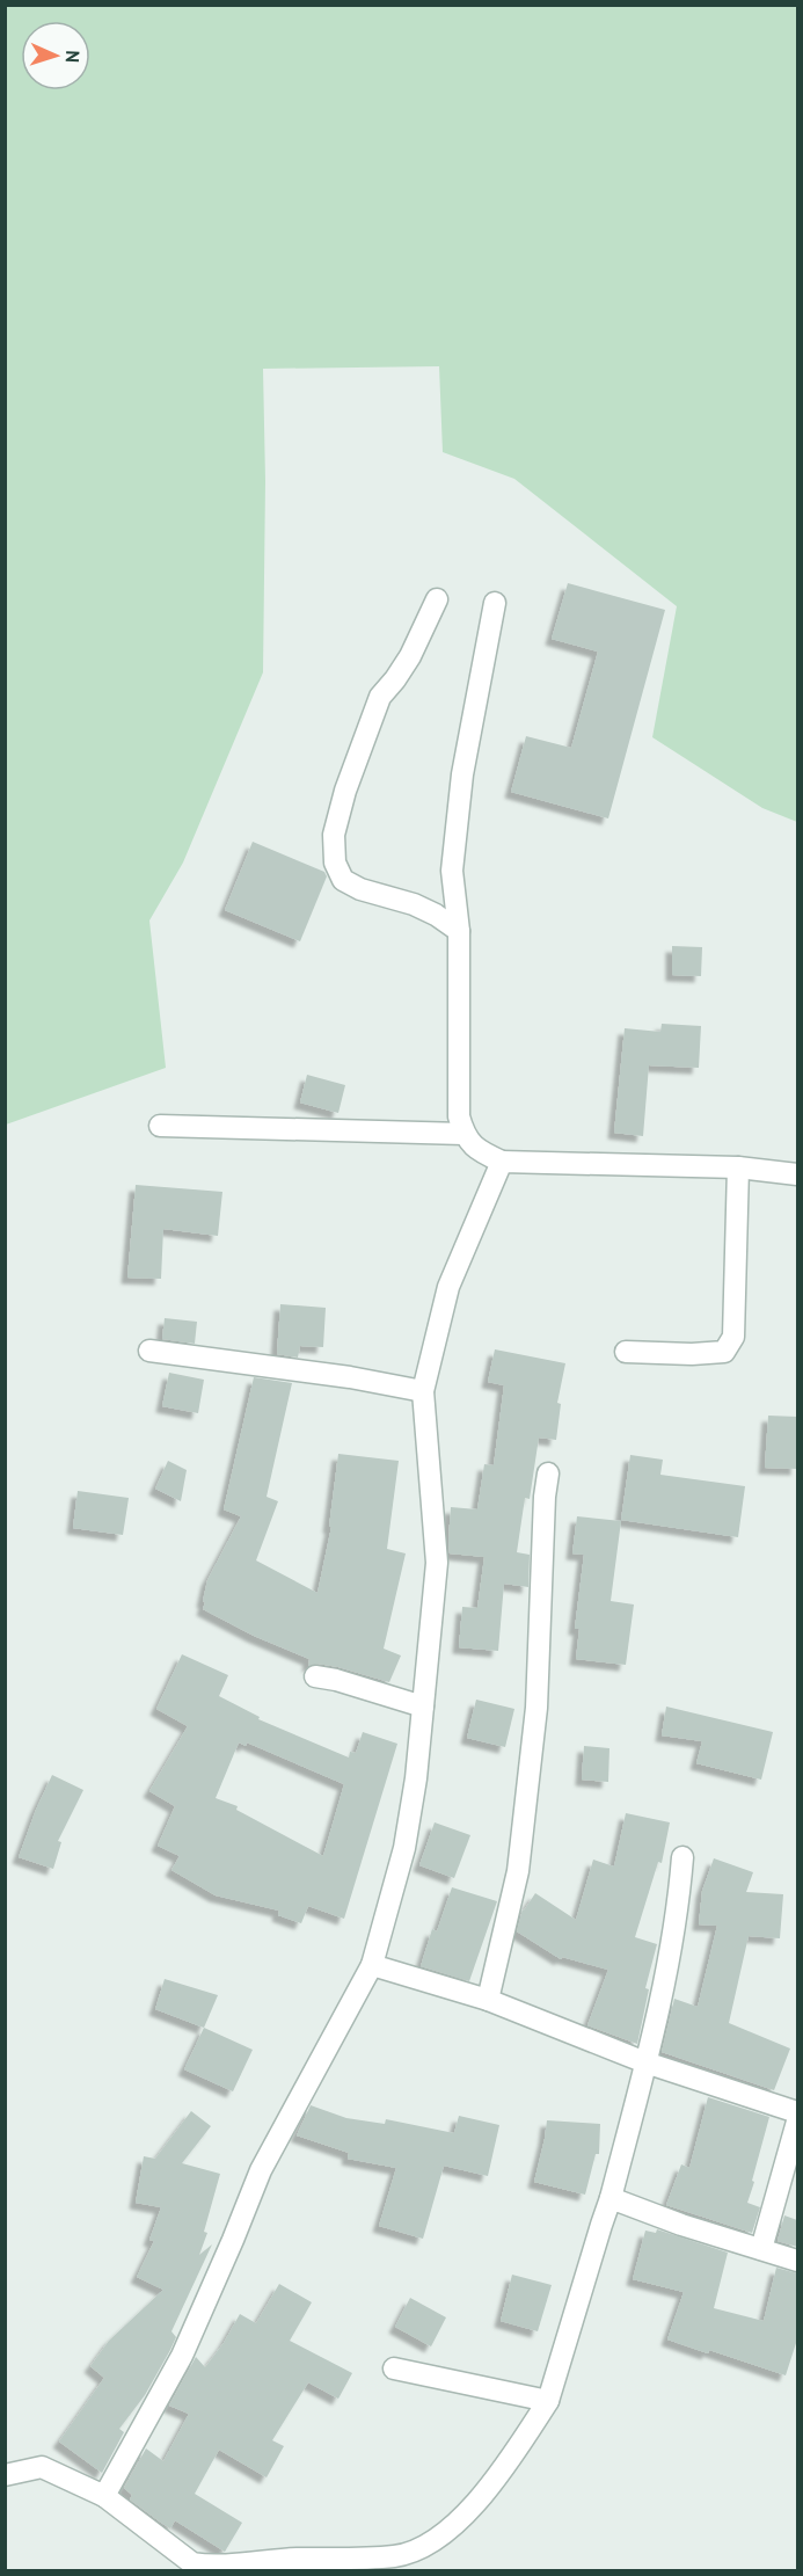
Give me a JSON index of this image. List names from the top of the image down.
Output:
{
  "north": "right"
}
